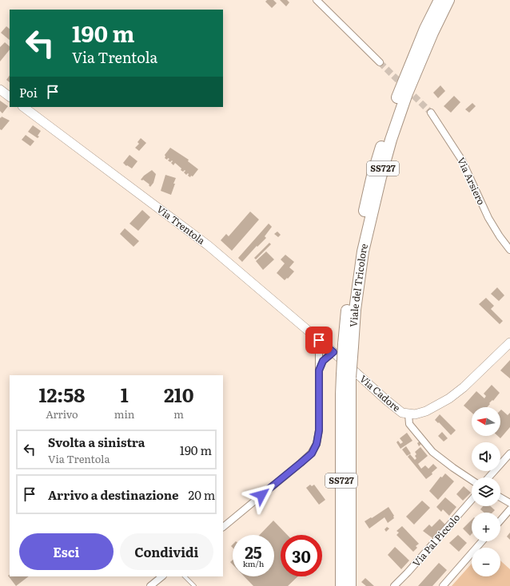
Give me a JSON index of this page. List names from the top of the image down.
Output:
{
  "streets": {
    "highway": ["SS727", "Viale del Tricolore"],
    "street": [
      "Via Arsiero",
      "Via Trentola",
      "Via Cadore",
      "Via Pal Piccolo"
    ]
  },
  "crossings": [
    ["Via Trentola", "Via Cadore"]
  ],
  "north": "left",
  "page": {
    "turn": ["190 m", "Via Trentola"],
    "then": "Poi",
    "eta": [
      "12:58",
      "Arrivo",
      "1",
      "min",
      "210",
      "m"
    ],
    "map_buttons": ["+", "−"],
    "list": [
      {
        "name": "Svolta a sinistra",
        "note": "Via Trentola",
        "value": "190 m"
      },
      {
        "name": "Arrivo a destinazione",
        "value": "20 m"
      }
    ],
    "buttons": ["Esci", "Condividi"],
    "speed": "25 km/h",
    "limit": "30"
  }
}
